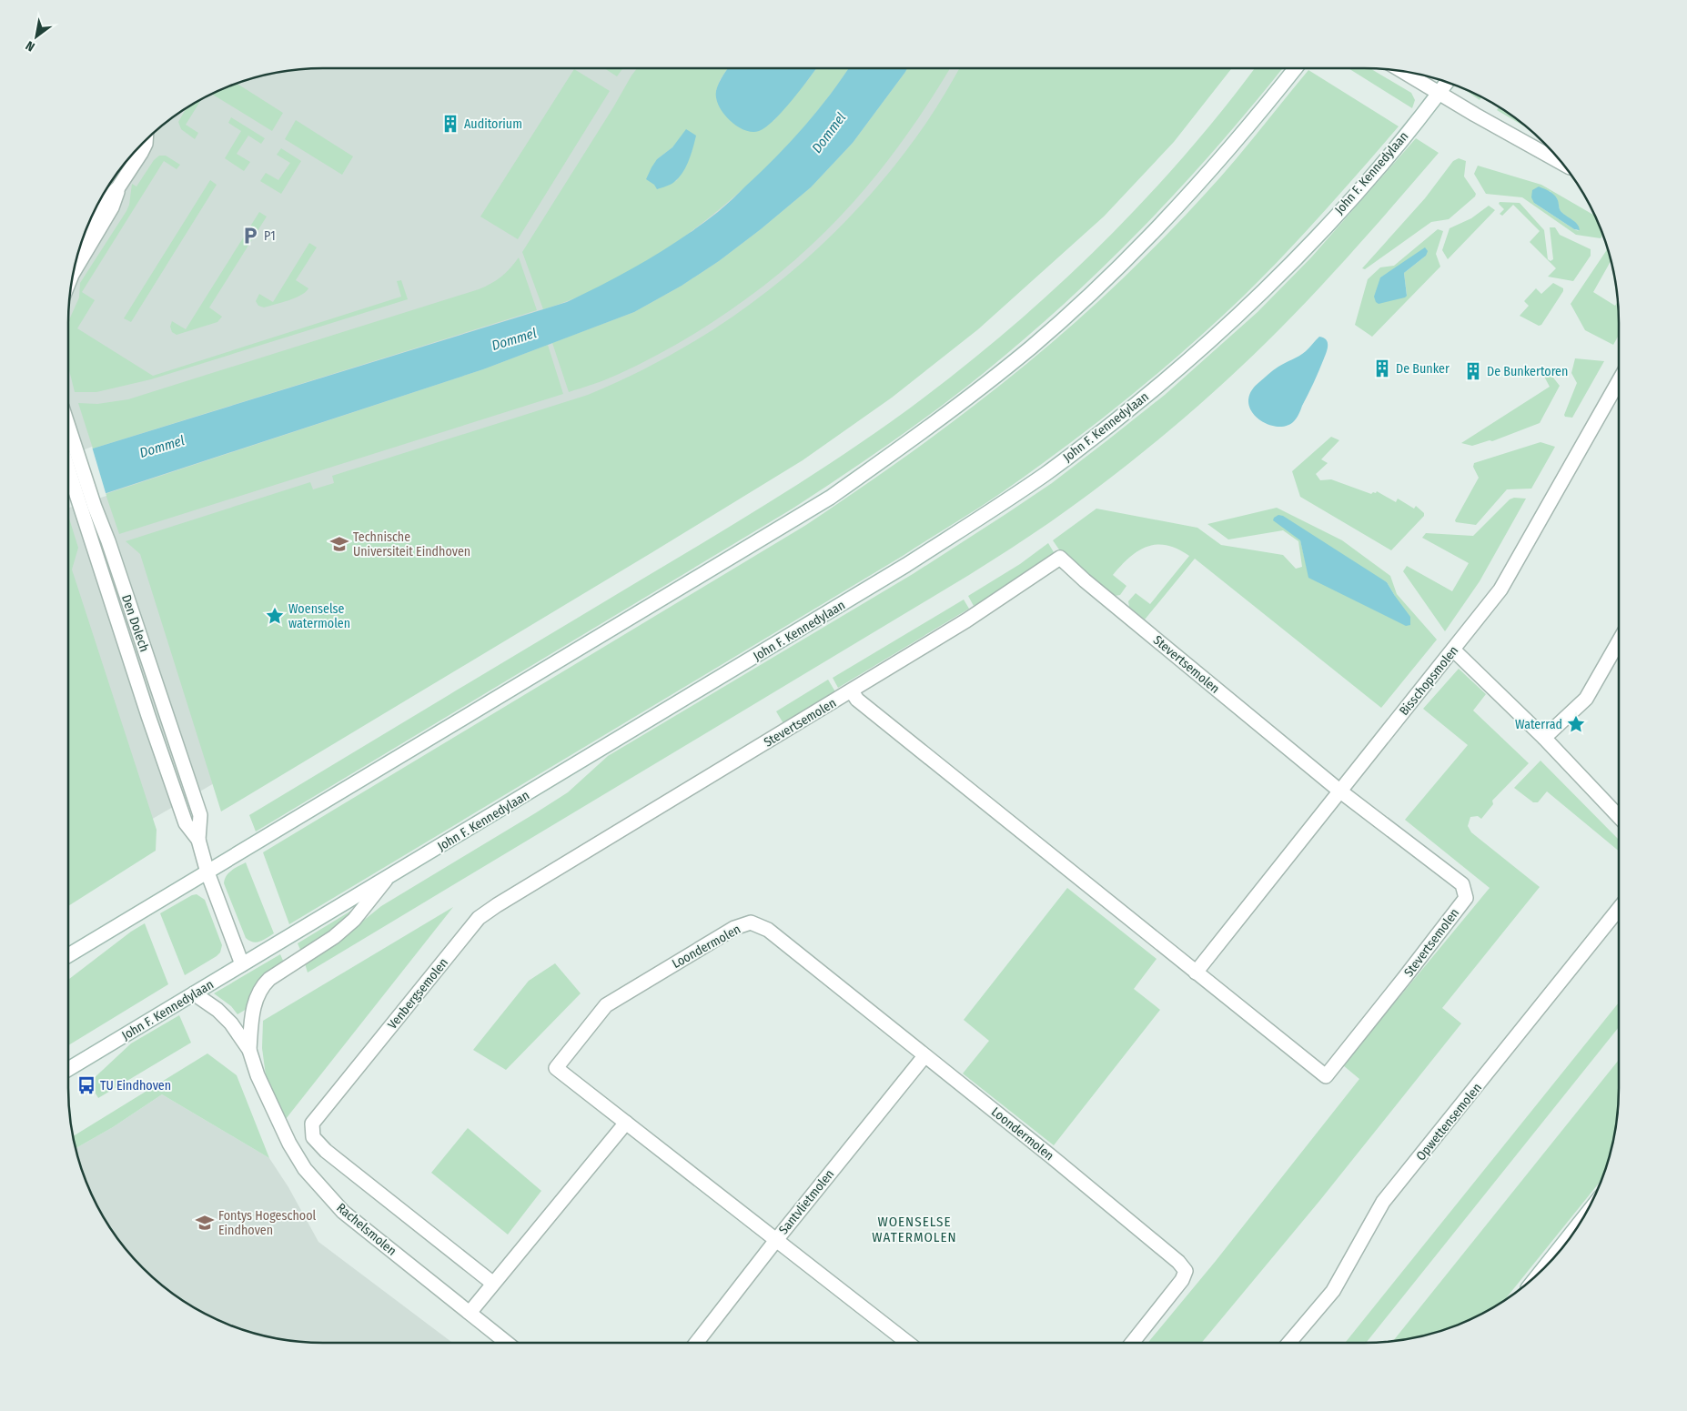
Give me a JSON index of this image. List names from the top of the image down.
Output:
{
  "streets": {
    "street": [
      "John F. Kennedylaan",
      "Den Dolech",
      "Stevertsemolen",
      "Bisschopsmolen",
      "Loondermolen",
      "Venbergsemolen",
      "Opwettensemolen",
      "Santvlietmolen",
      "Rachelsmolen"
    ]
  },
  "crossings": [
    ["John F. Kennedylaan", "Rachelsmolen"],
    ["Stevertsemolen", "Bisschopsmolen"],
    ["Stevertsemolen", "Venbergsemolen"],
    ["Loondermolen", "Santvlietmolen"]
  ],
  "districts": ["WOENSELSE WATERMOLEN"],
  "water": ["Dommel"],
  "places": {
    "building": ["Auditorium", "De Bunker", "De Bunkertoren"],
    "parking": ["P1"],
    "school or university": ["Technische Universiteit Eindhoven", "Fontys Hogeschool Eindhoven"],
    "place": ["Woenselse watermolen", "Waterrad"],
    "bus stop": ["TU Eindhoven"]
  },
  "north": "bottom left"
}
